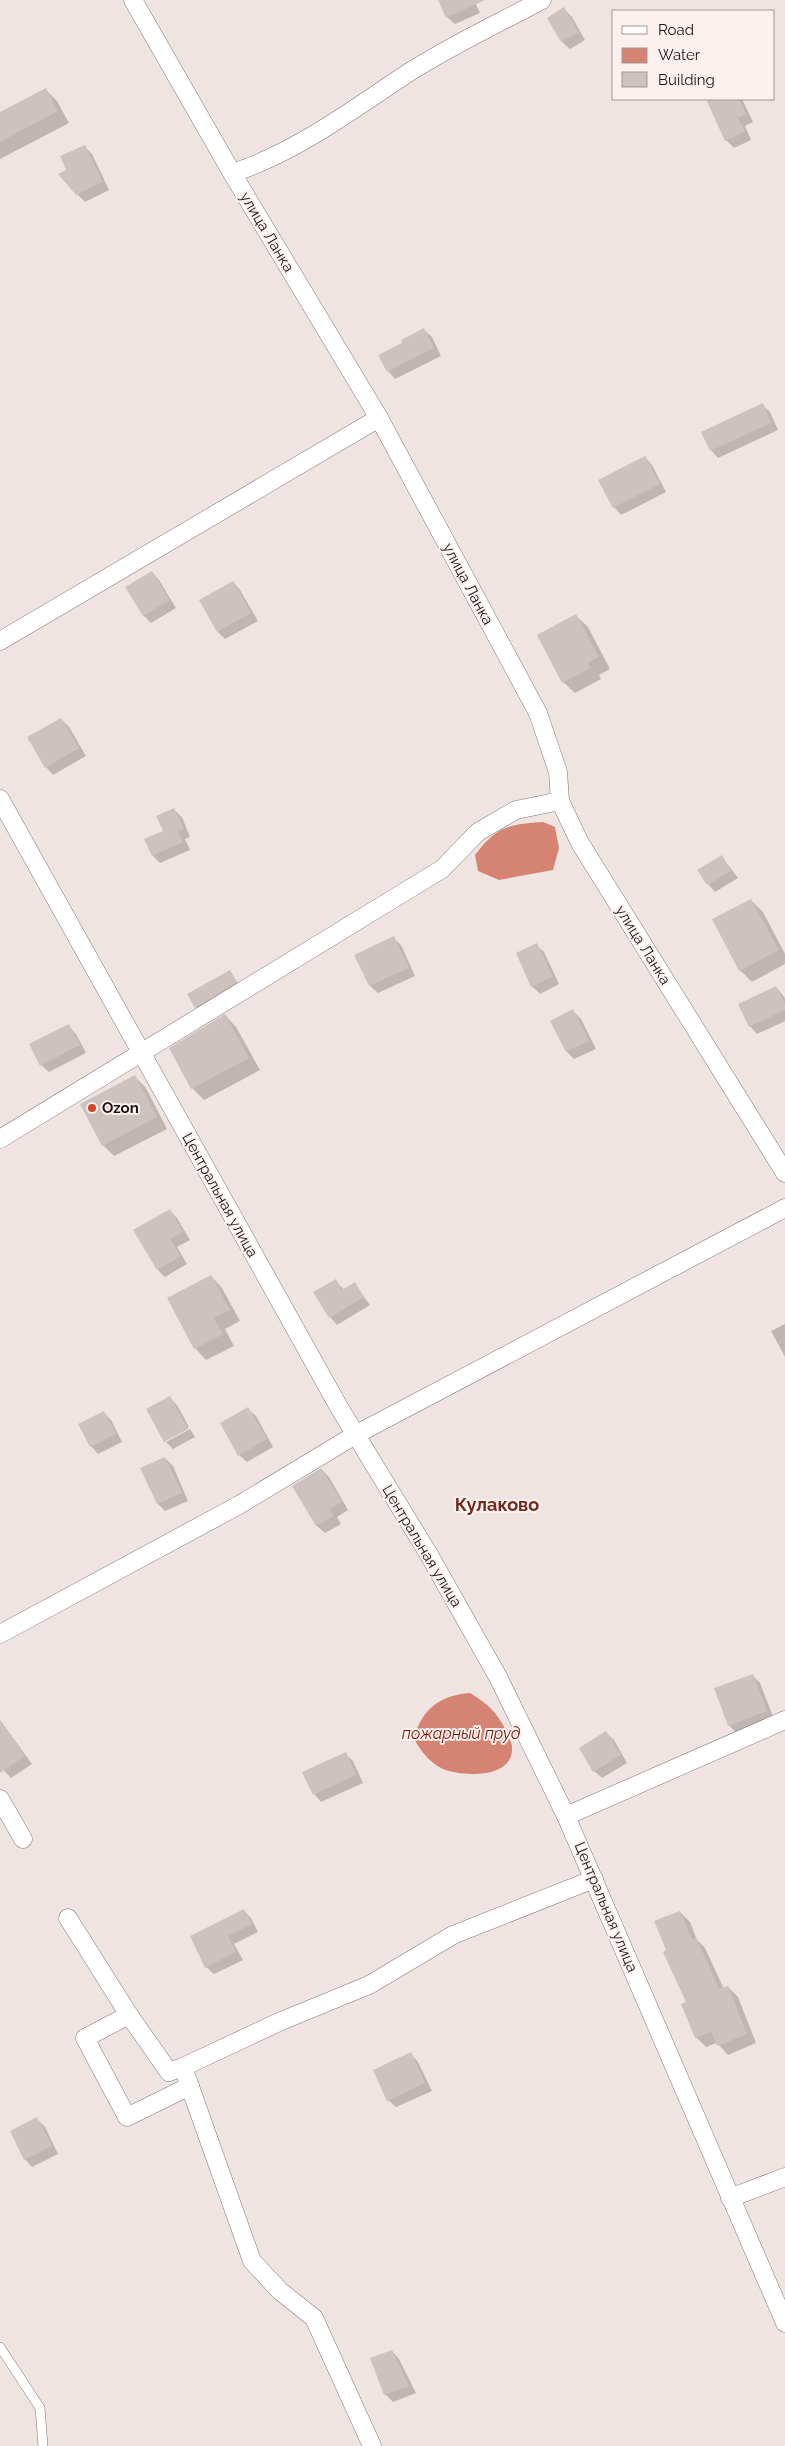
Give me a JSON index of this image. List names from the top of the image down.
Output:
{
  "streets": {
    "street": ["улица Ланка", "Центральная улица"]
  },
  "districts": ["Кулаково"],
  "water": ["пожарный пруд"],
  "places": ["Ozon"],
  "legend": ["Road", "Water", "Building"]
}
